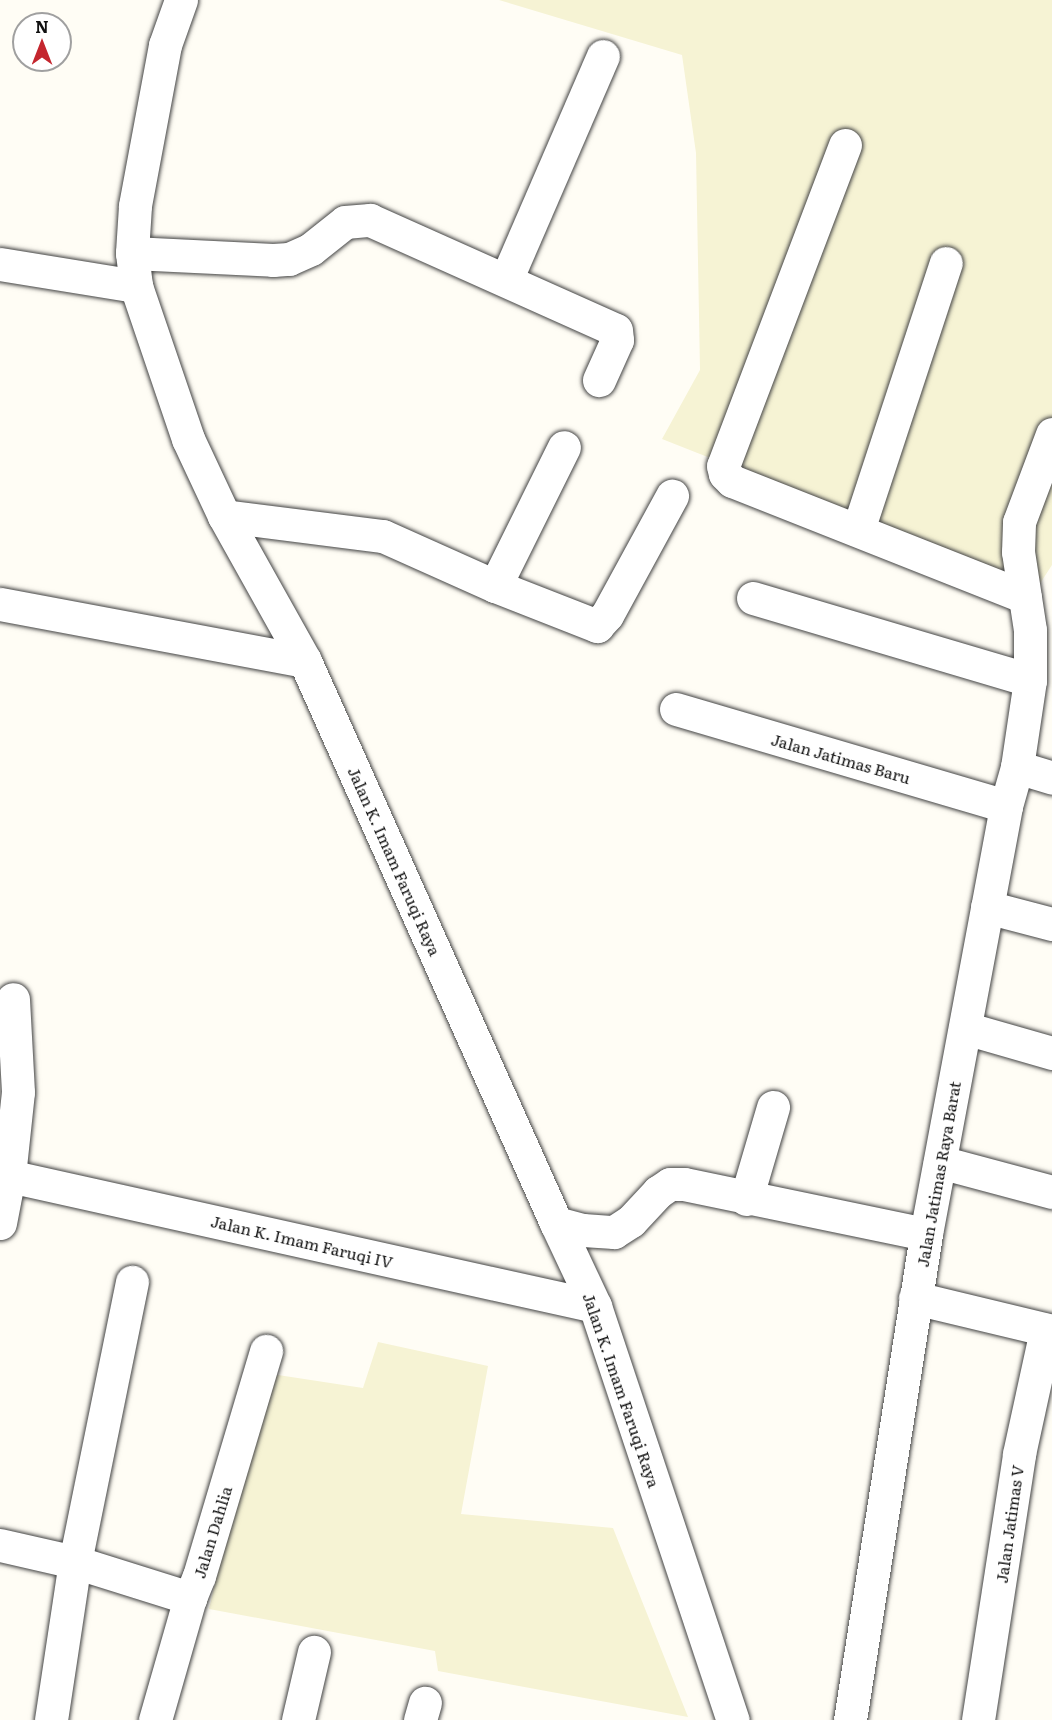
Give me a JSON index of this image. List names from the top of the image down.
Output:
{
  "streets": {
    "street": [
      "Jalan Jatimas Baru",
      "Jalan K. Imam Faruqi Raya",
      "Jalan Jatimas Raya Barat",
      "Jalan K. Imam Faruqi IV",
      "Jalan Jatimas V",
      "Jalan Dahlia"
    ]
  },
  "crossings": [
    ["Jalan Jatimas Baru", "Jalan Jatimas Raya Barat"],
    ["Jalan K. Imam Faruqi Raya", "Jalan K. Imam Faruqi IV"],
    ["Jalan Jatimas Raya Barat", "Jalan Jatimas V"]
  ],
  "north": "top"
}
